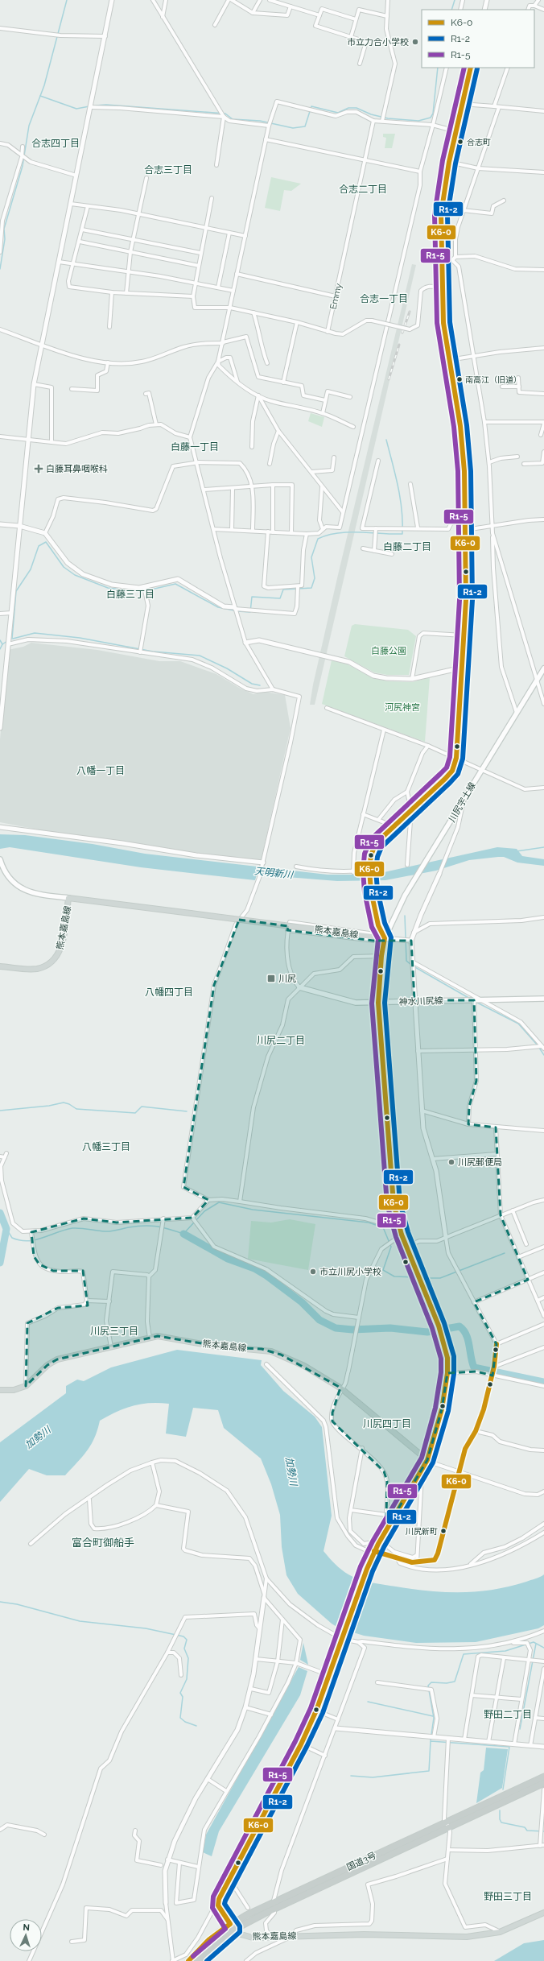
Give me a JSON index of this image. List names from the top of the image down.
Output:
{
  "streets": {
    "highway": ["国道3号"],
    "main road": ["川尻宇土線", "熊本嘉島線", "神水川尻線"],
    "street": ["Emmy"]
  },
  "crossings": [
    ["川尻宇土線", "熊本嘉島線"],
    ["熊本嘉島線", "国道3号"]
  ],
  "districts": [
    "合志四丁目",
    "合志三丁目",
    "合志二丁目",
    "合志一丁目",
    "白藤一丁目",
    "白藤二丁目",
    "白藤三丁目",
    "八幡一丁目",
    "八幡四丁目",
    "川尻二丁目",
    "八幡三丁目",
    "川尻三丁目",
    "川尻四丁目",
    "富合町御船手",
    "野田二丁目",
    "野田三丁目"
  ],
  "water": ["天明新川", "加勢川"],
  "parks": ["白藤公園", "河尻神宮"],
  "places": {
    "other": [
      "市立力合小学校",
      "合志町",
      "南高江（旧道）",
      "川尻郵便局",
      "市立川尻小学校",
      "川尻新町"
    ],
    "health": ["白藤耳鼻咽喉科"],
    "transit": ["川尻"]
  },
  "lines": ["transit line K6-0", "transit line R1-5", "transit line R1-2"],
  "legend": ["K6-0", "R1-2", "R1-5"],
  "north": "top"
}
